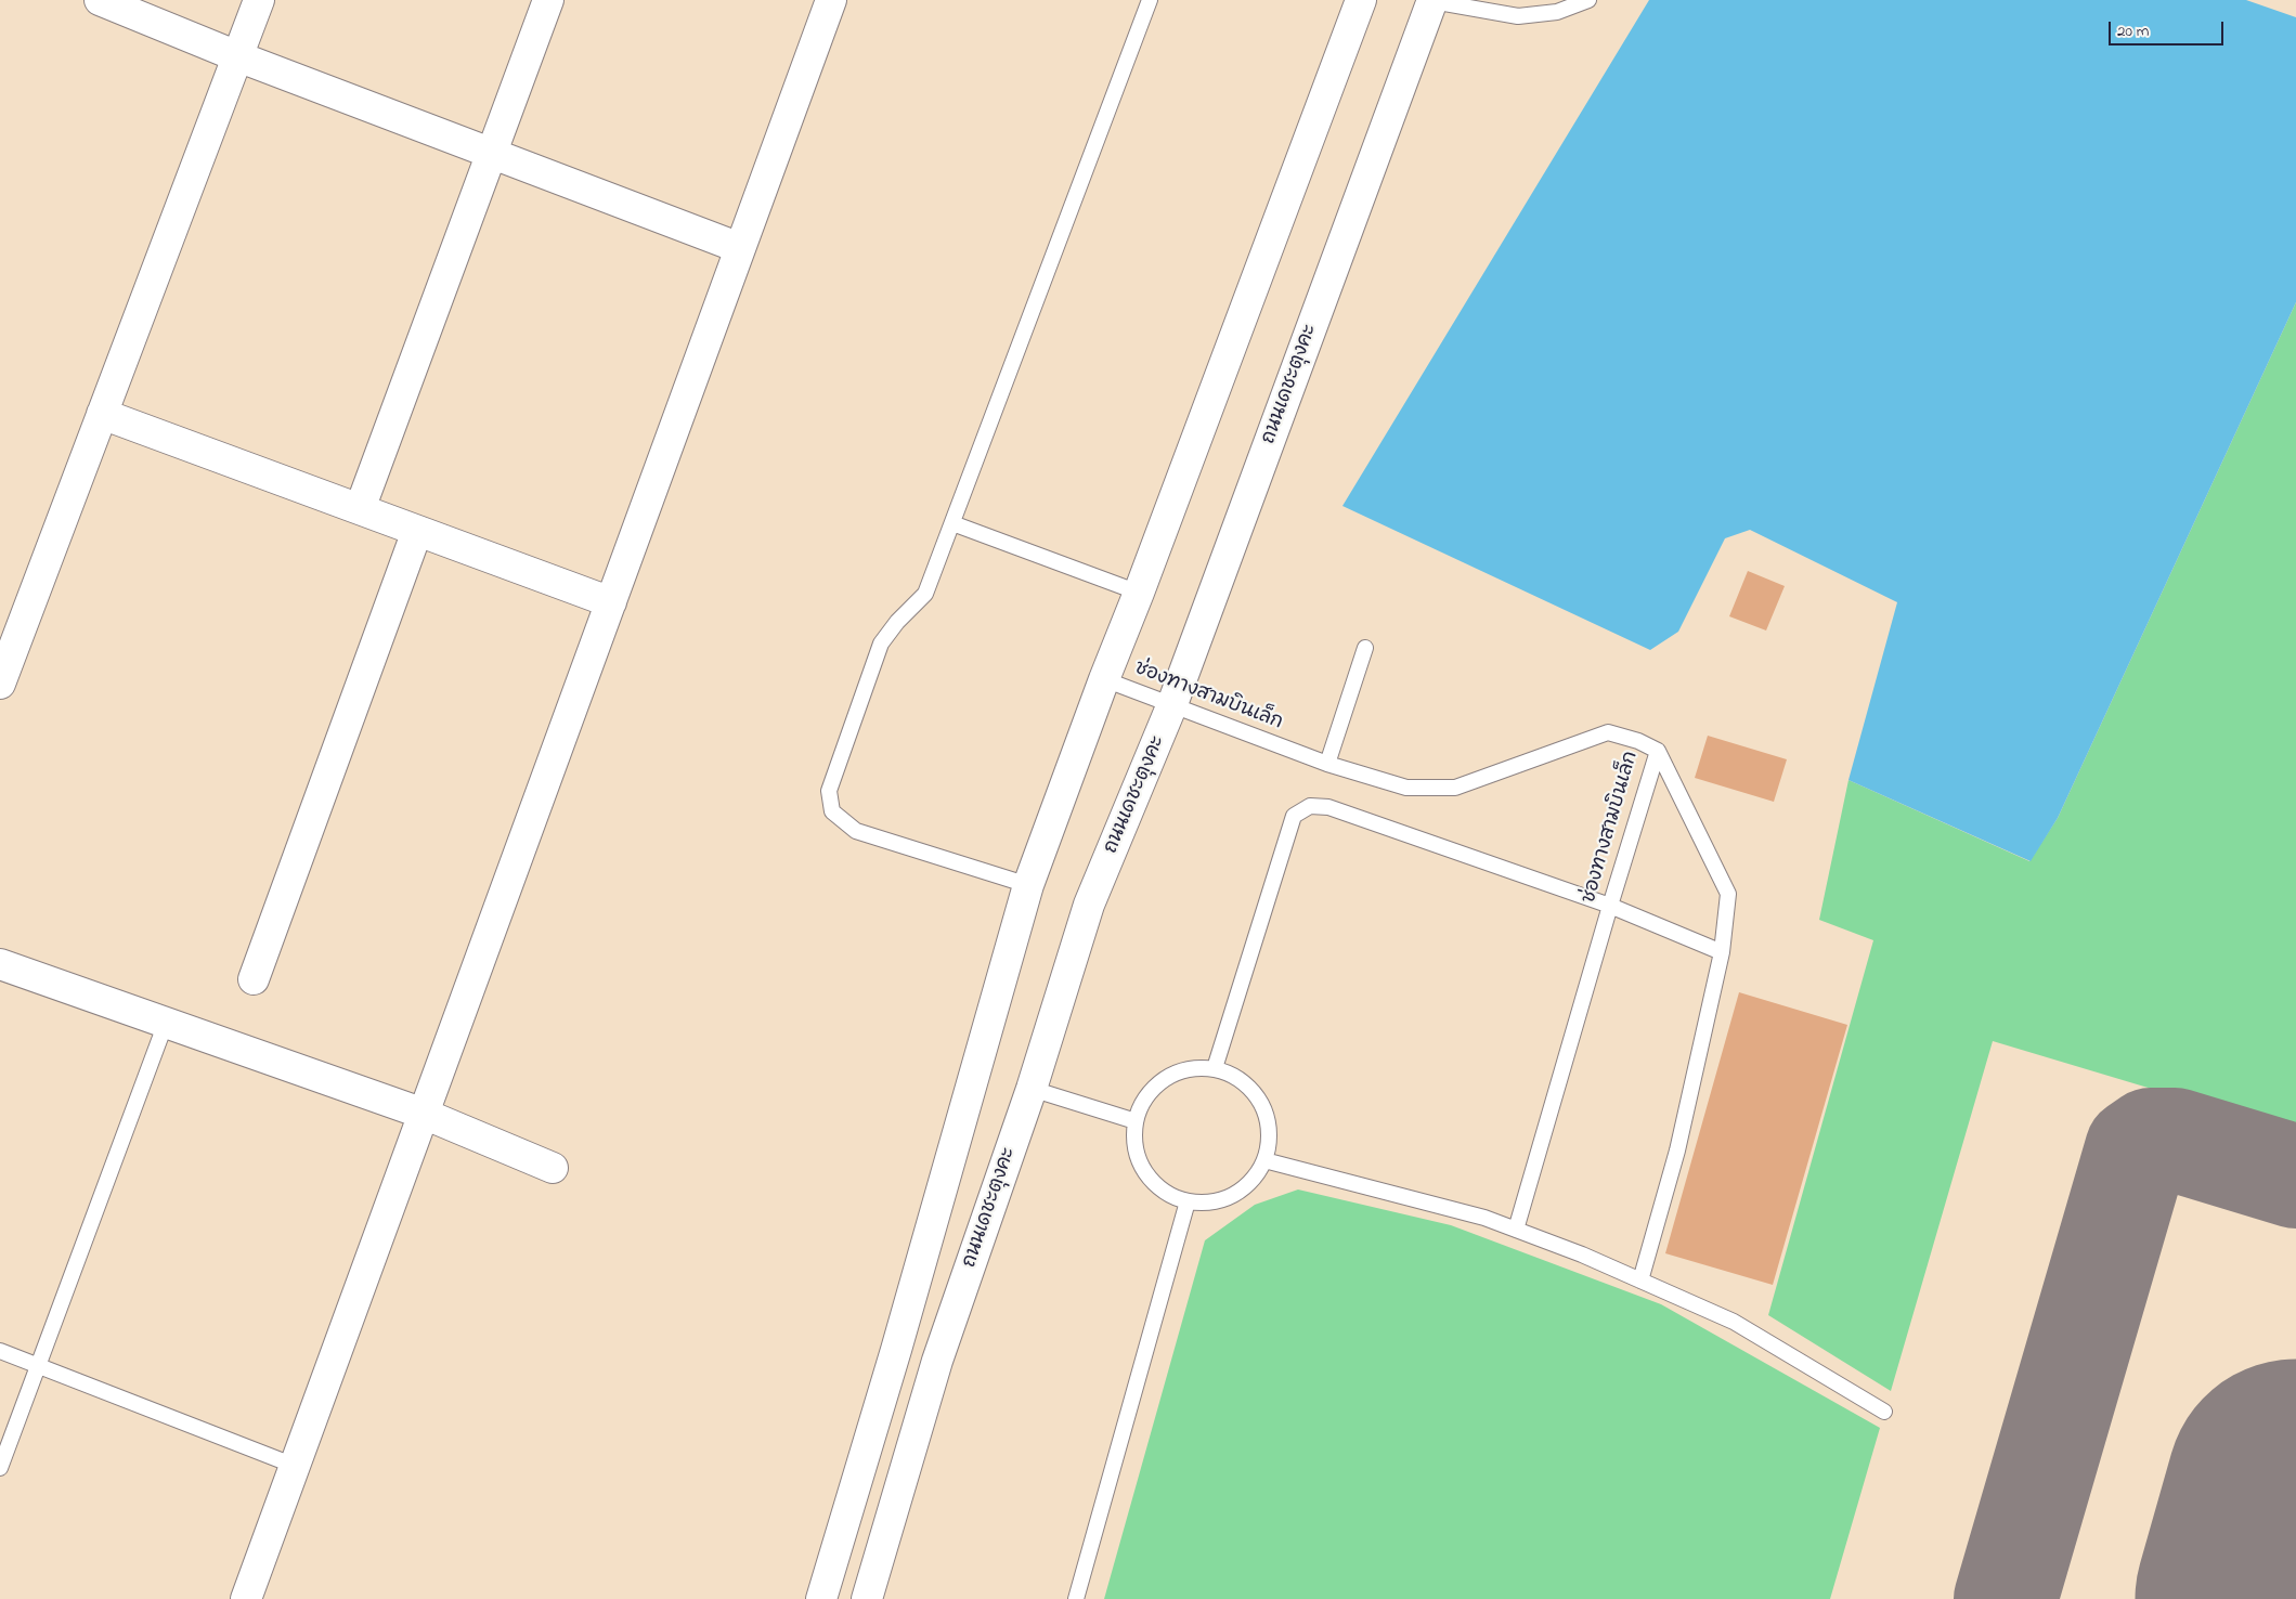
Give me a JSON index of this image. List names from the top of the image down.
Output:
{
  "streets": {
    "street": ["ถนนเดชะตุงคะ"],
    "lane": ["ช่องทางสามบินเล็ก"]
  },
  "crossings": [
    ["ถนนเดชะตุงคะ", "ช่องทางสามบินเล็ก"]
  ],
  "scale_bar": "20 m"
}
